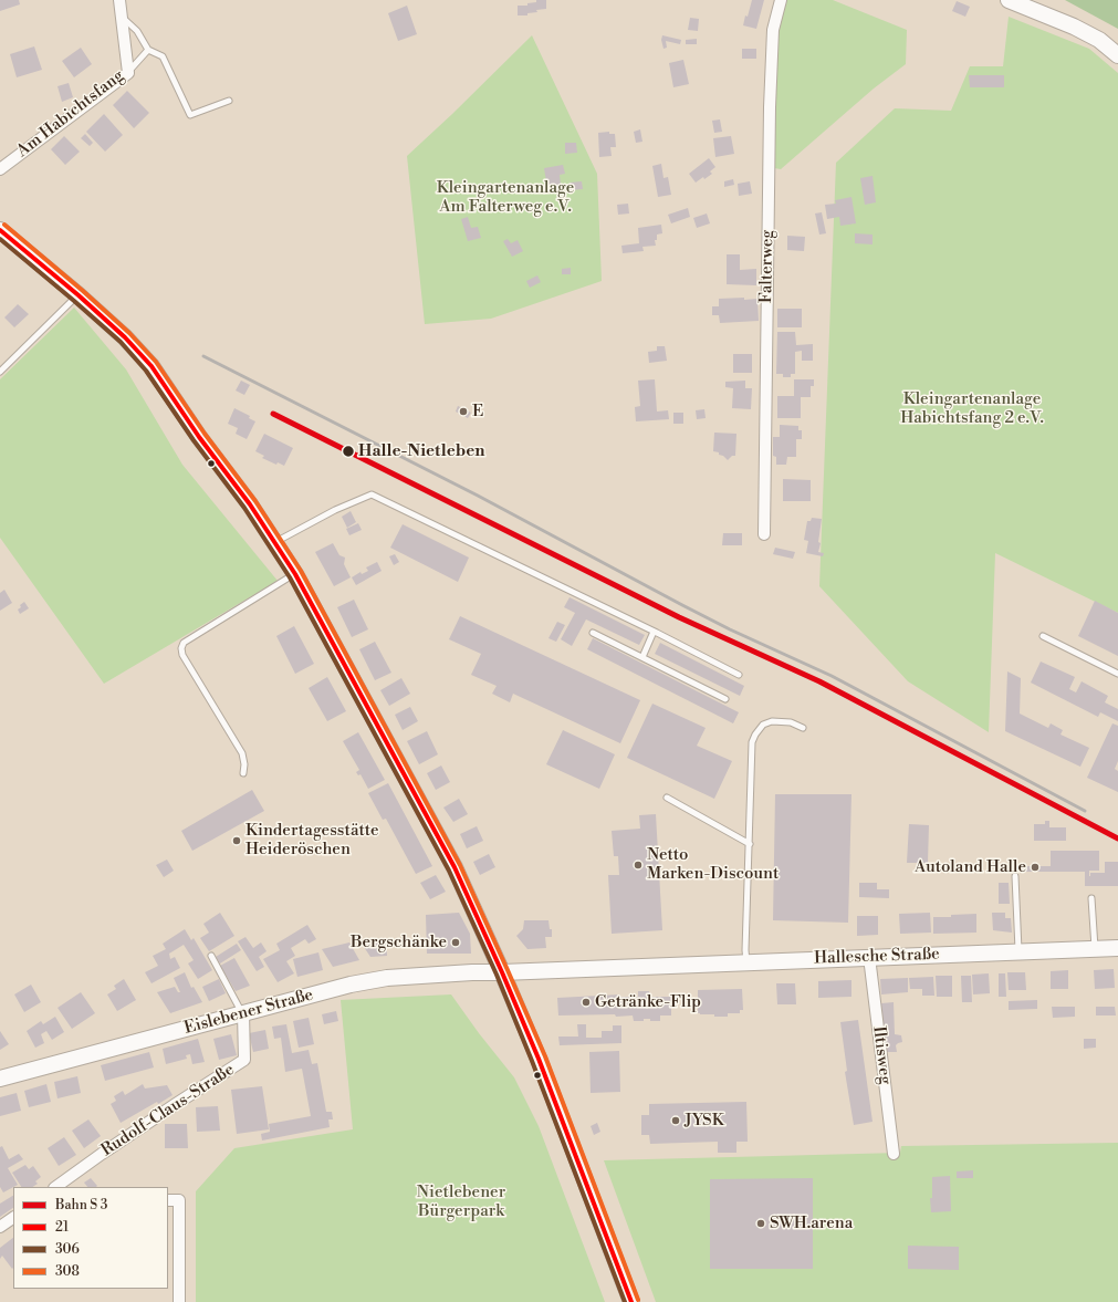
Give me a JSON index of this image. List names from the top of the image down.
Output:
{
  "streets": {
    "main road": ["Hallesche Straße", "Eislebener Straße"],
    "street": [
      "Am Habichtsfang",
      "Falterweg",
      "Iltisweg",
      "Rudolf-Claus-Straße"
    ]
  },
  "crossings": [
    ["Hallesche Straße", "Eislebener Straße"],
    ["Hallesche Straße", "Iltisweg"],
    ["Eislebener Straße", "Rudolf-Claus-Straße"]
  ],
  "parks": ["Kleingartenanlage Am Falterweg e.V.", "Kleingartenanlage Habichtsfang 2 e.V.", "Nietlebener Bürgerpark"],
  "places": [
    "E",
    "Halle-Nietleben",
    "Kindertagesstätte Heideröschen",
    "Netto Marken-Discount",
    "Autoland Halle",
    "Bergschänke",
    "Getränke-Flip",
    "JYSK",
    "SWH.arena"
  ],
  "lines": ["transit line 308", "transit line 21", "transit line 306"],
  "legend": [
    "Bahn S 3",
    "21",
    "306",
    "308"
  ]
}
